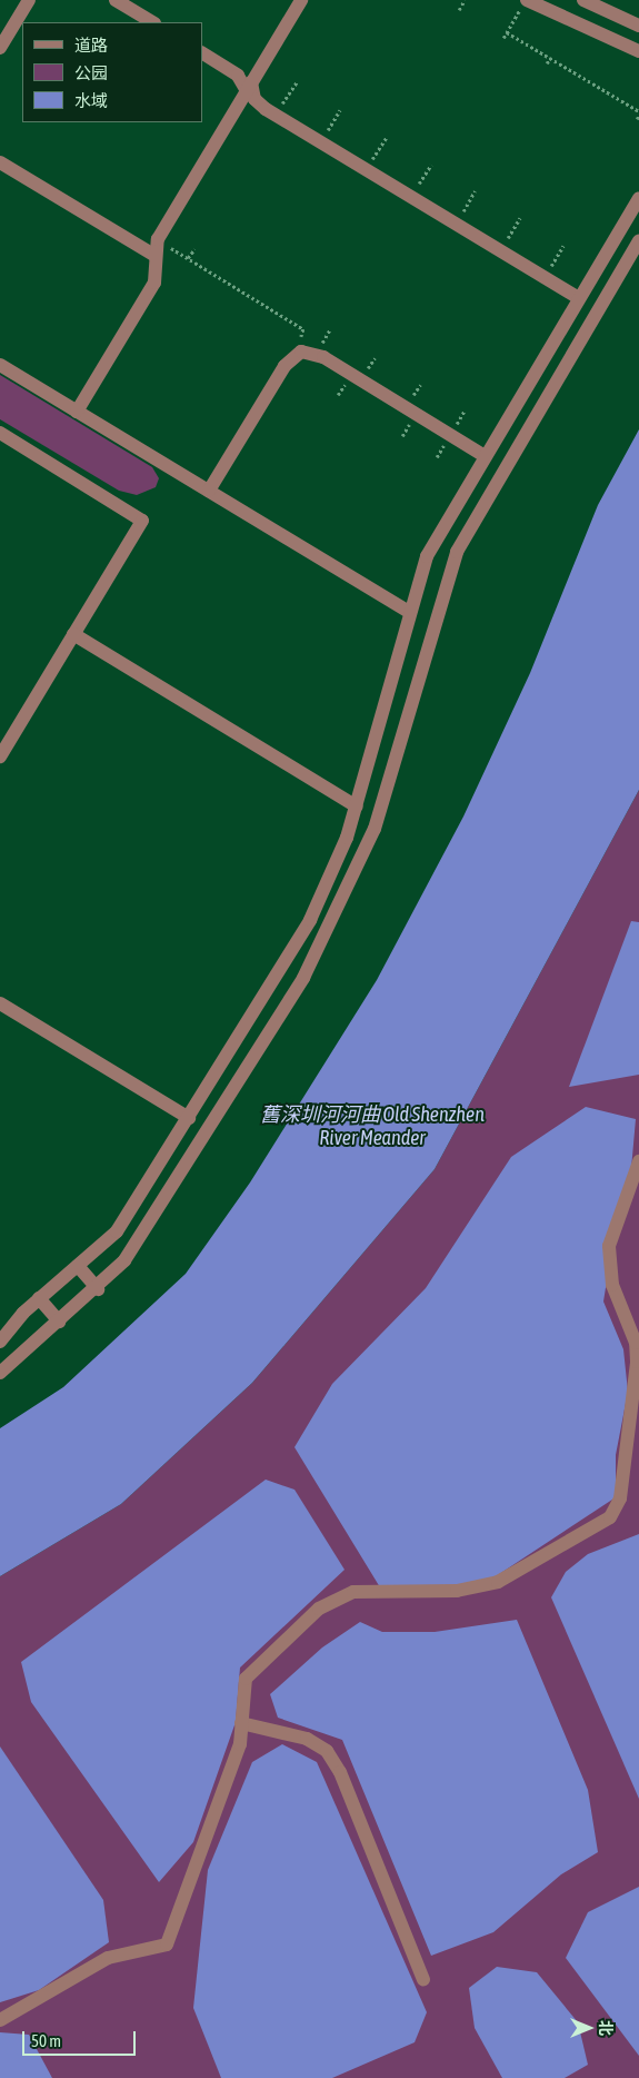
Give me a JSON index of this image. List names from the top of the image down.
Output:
{
  "water": ["舊深圳河河曲 Old Shenzhen River Meander"],
  "legend": ["道路", "公园", "水域"],
  "scale_bar": "50 m",
  "north": "right"
}
